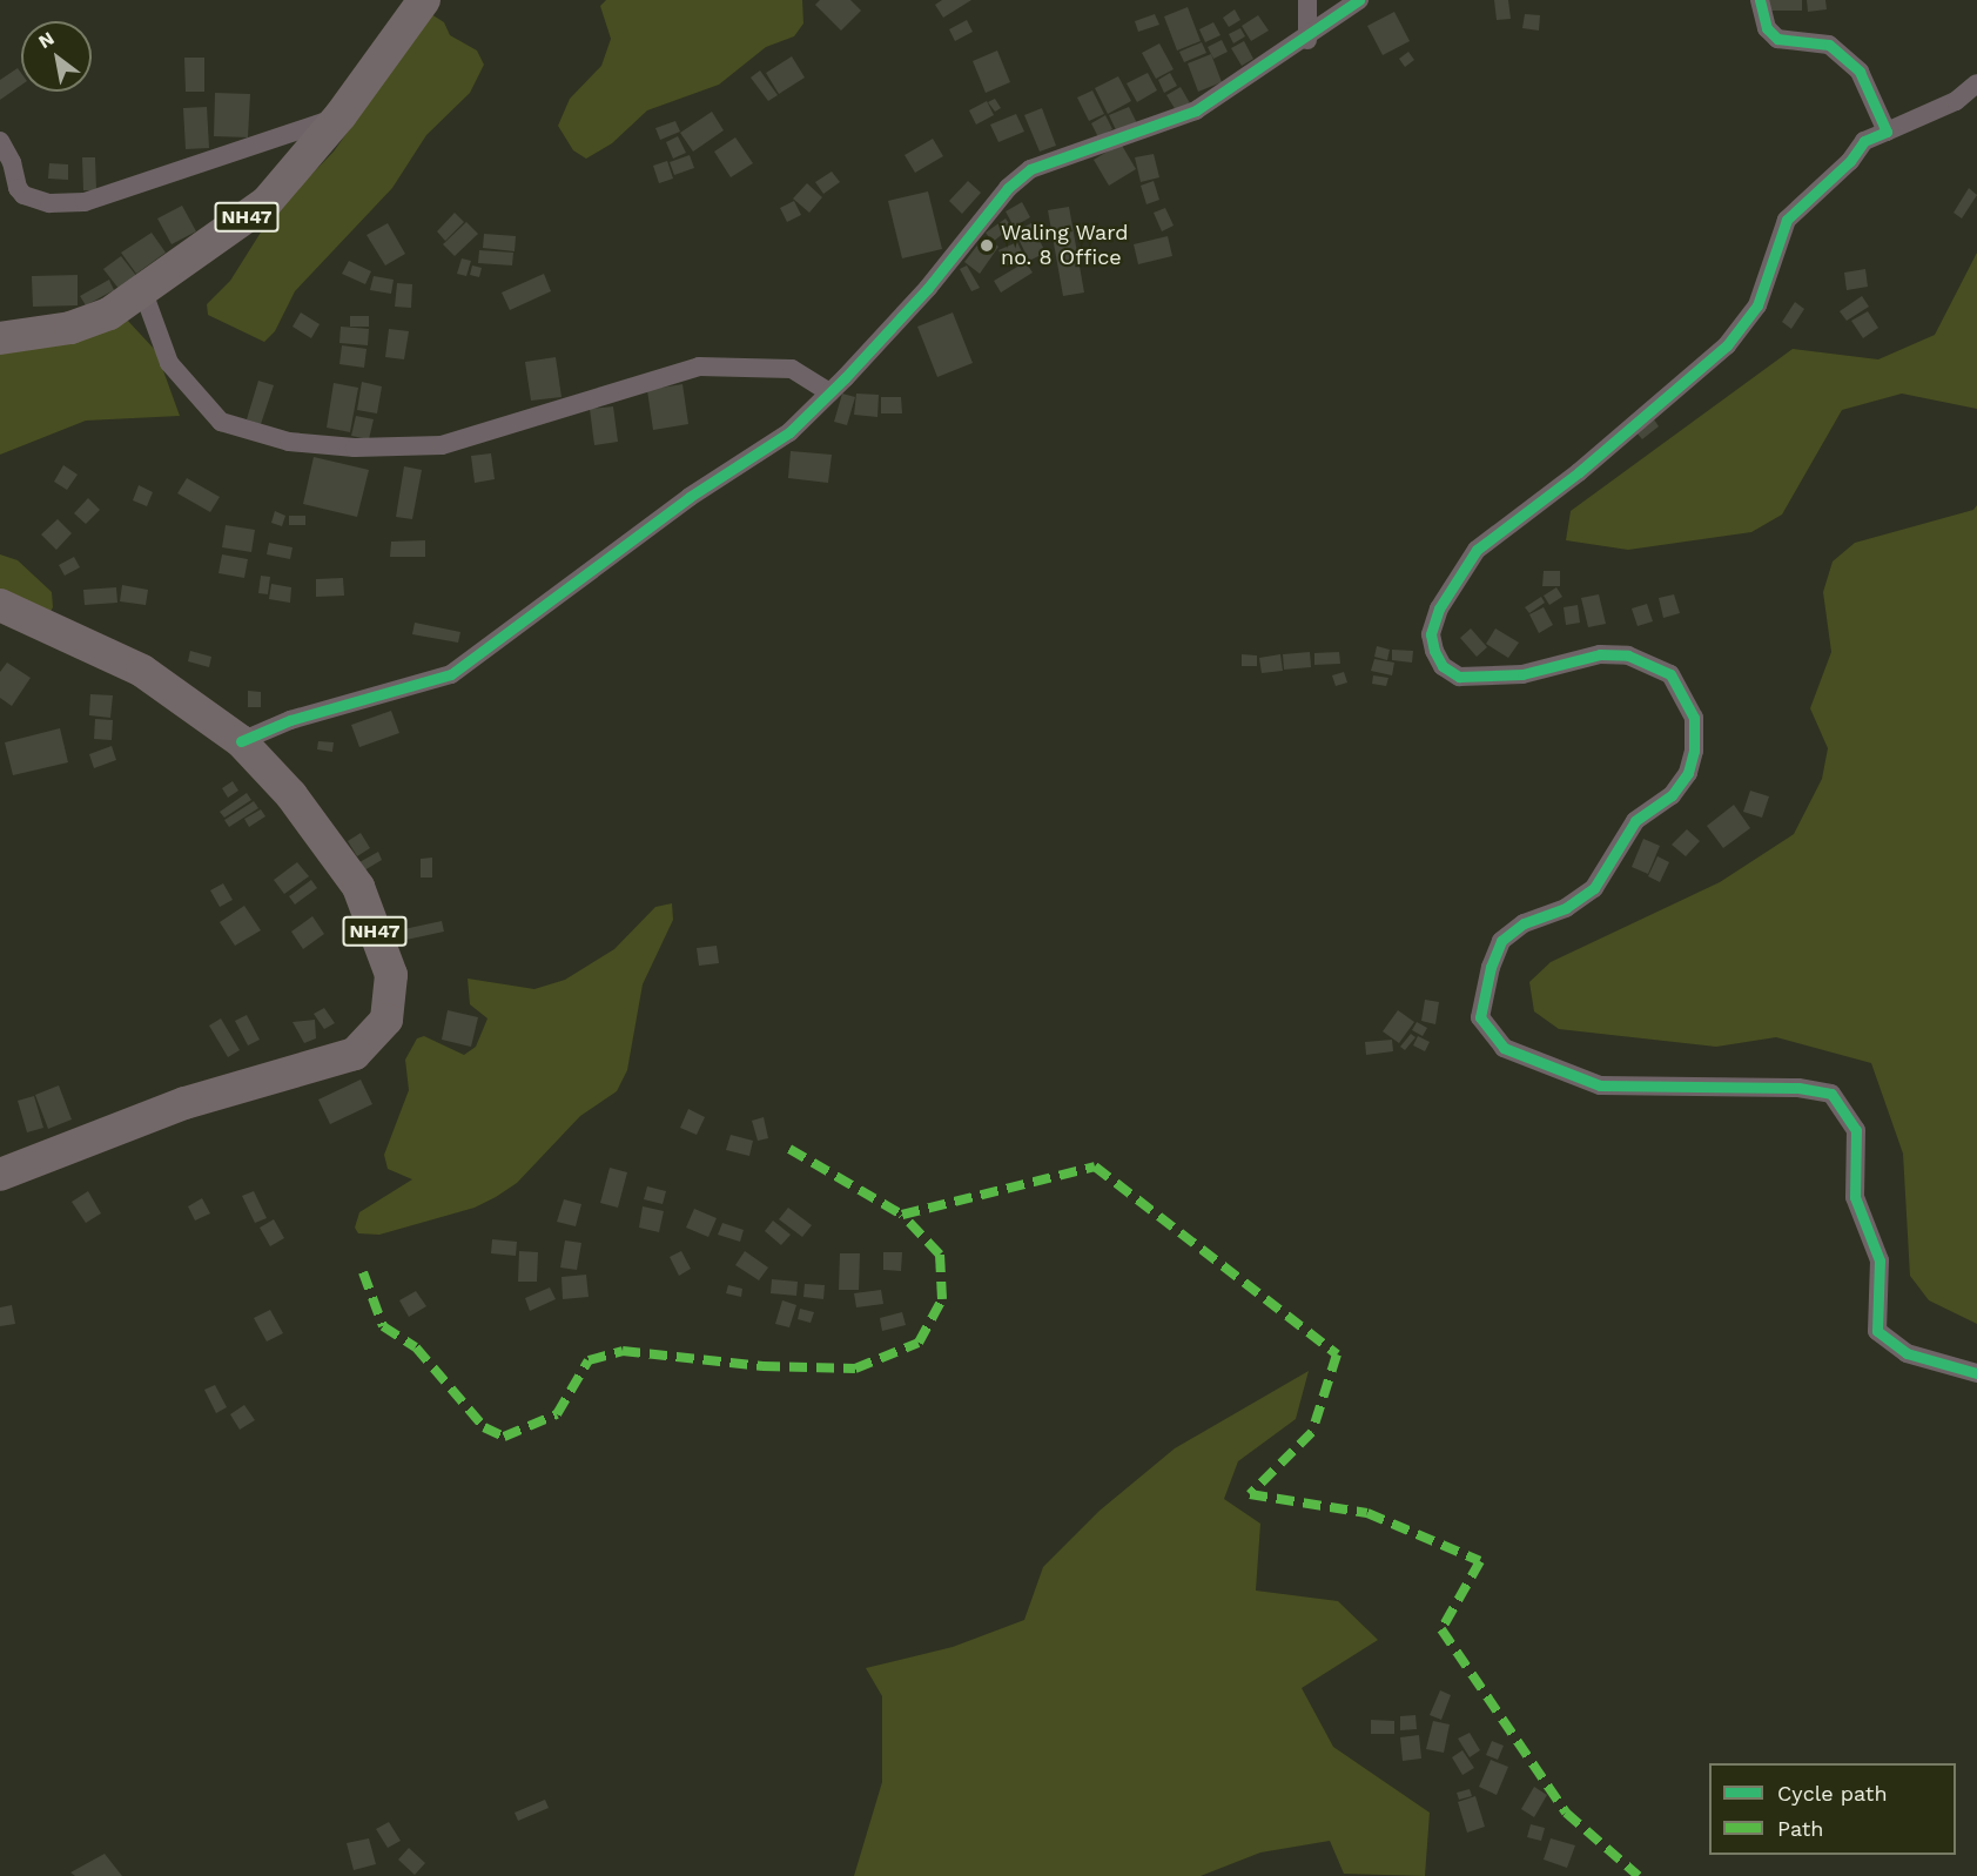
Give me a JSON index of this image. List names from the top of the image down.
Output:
{
  "streets": {
    "highway": ["NH47"]
  },
  "places": ["Waling Ward no. 8 Office"],
  "legend": ["Cycle path", "Path"],
  "north": "top left"
}
